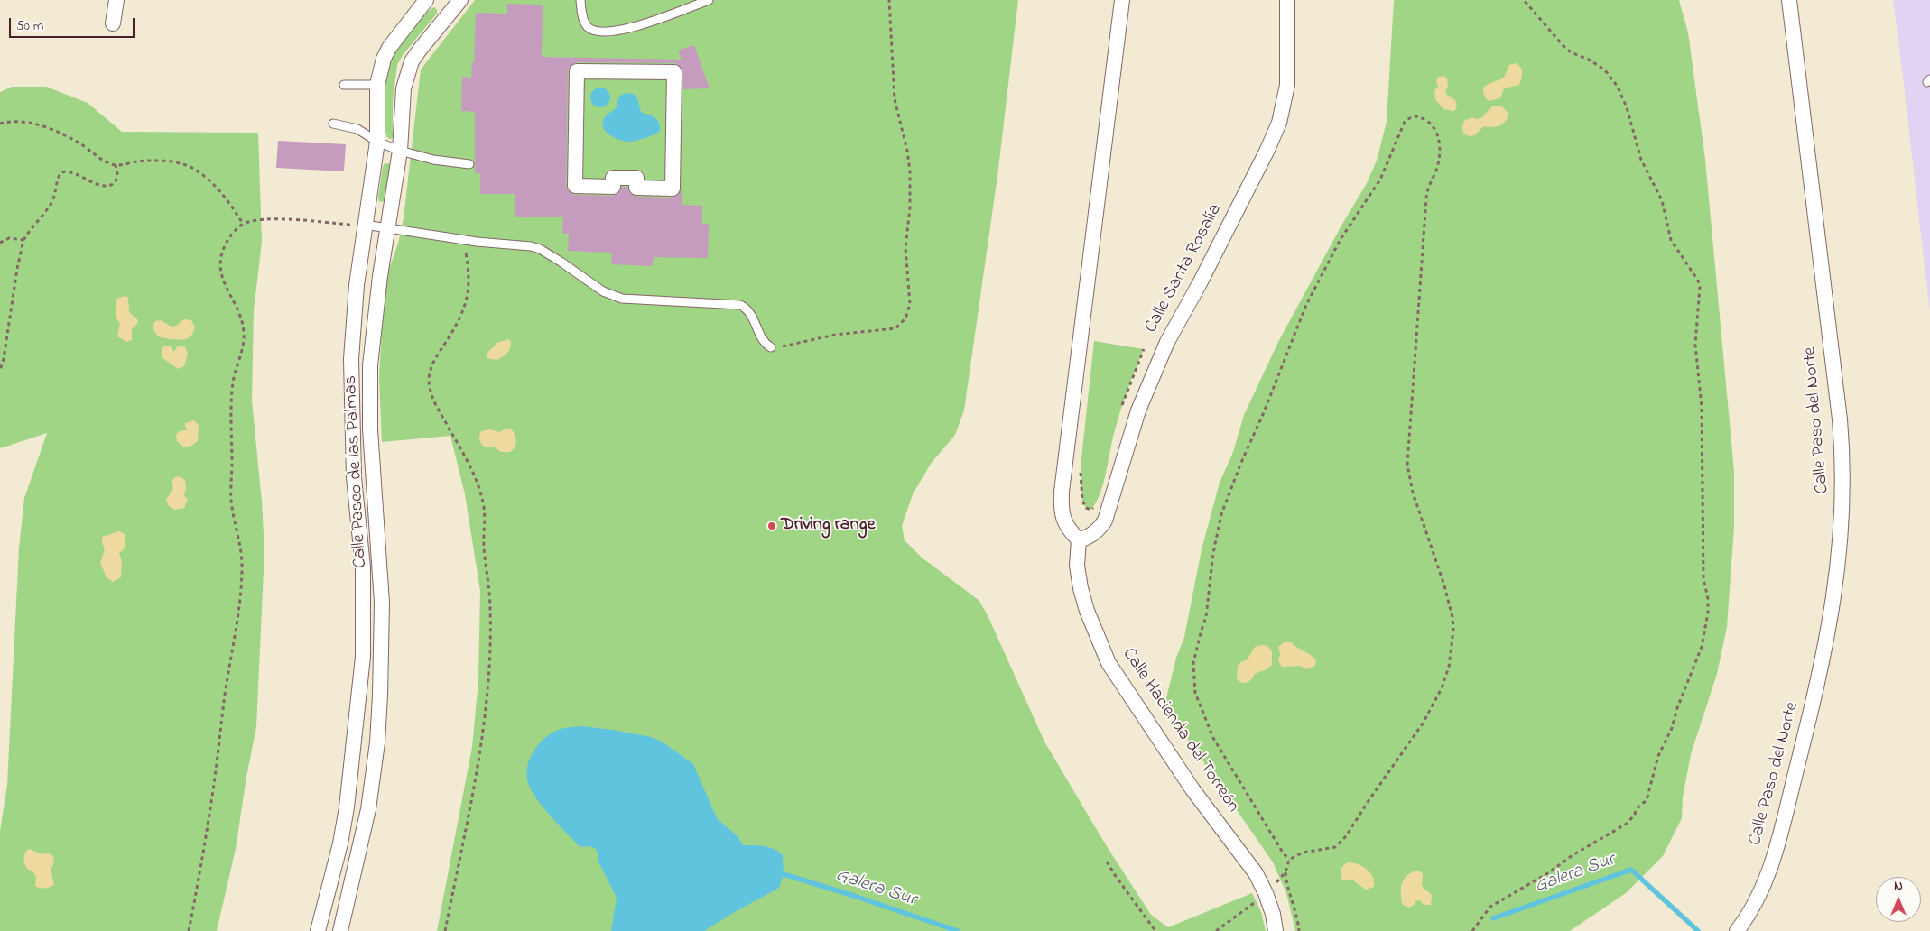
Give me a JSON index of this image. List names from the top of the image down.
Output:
{
  "streets": {
    "street": [
      "Calle Santa Rosalía",
      "Calle Paso del Norte",
      "Calle Paseo de las Palmas",
      "Calle Hacienda del Torreón"
    ]
  },
  "crossings": [
    ["Calle Santa Rosalía", "Calle Hacienda del Torreón"]
  ],
  "water": ["Galera Sur"],
  "places": ["Driving range"],
  "scale_bar": "50 m",
  "north": "top"
}
